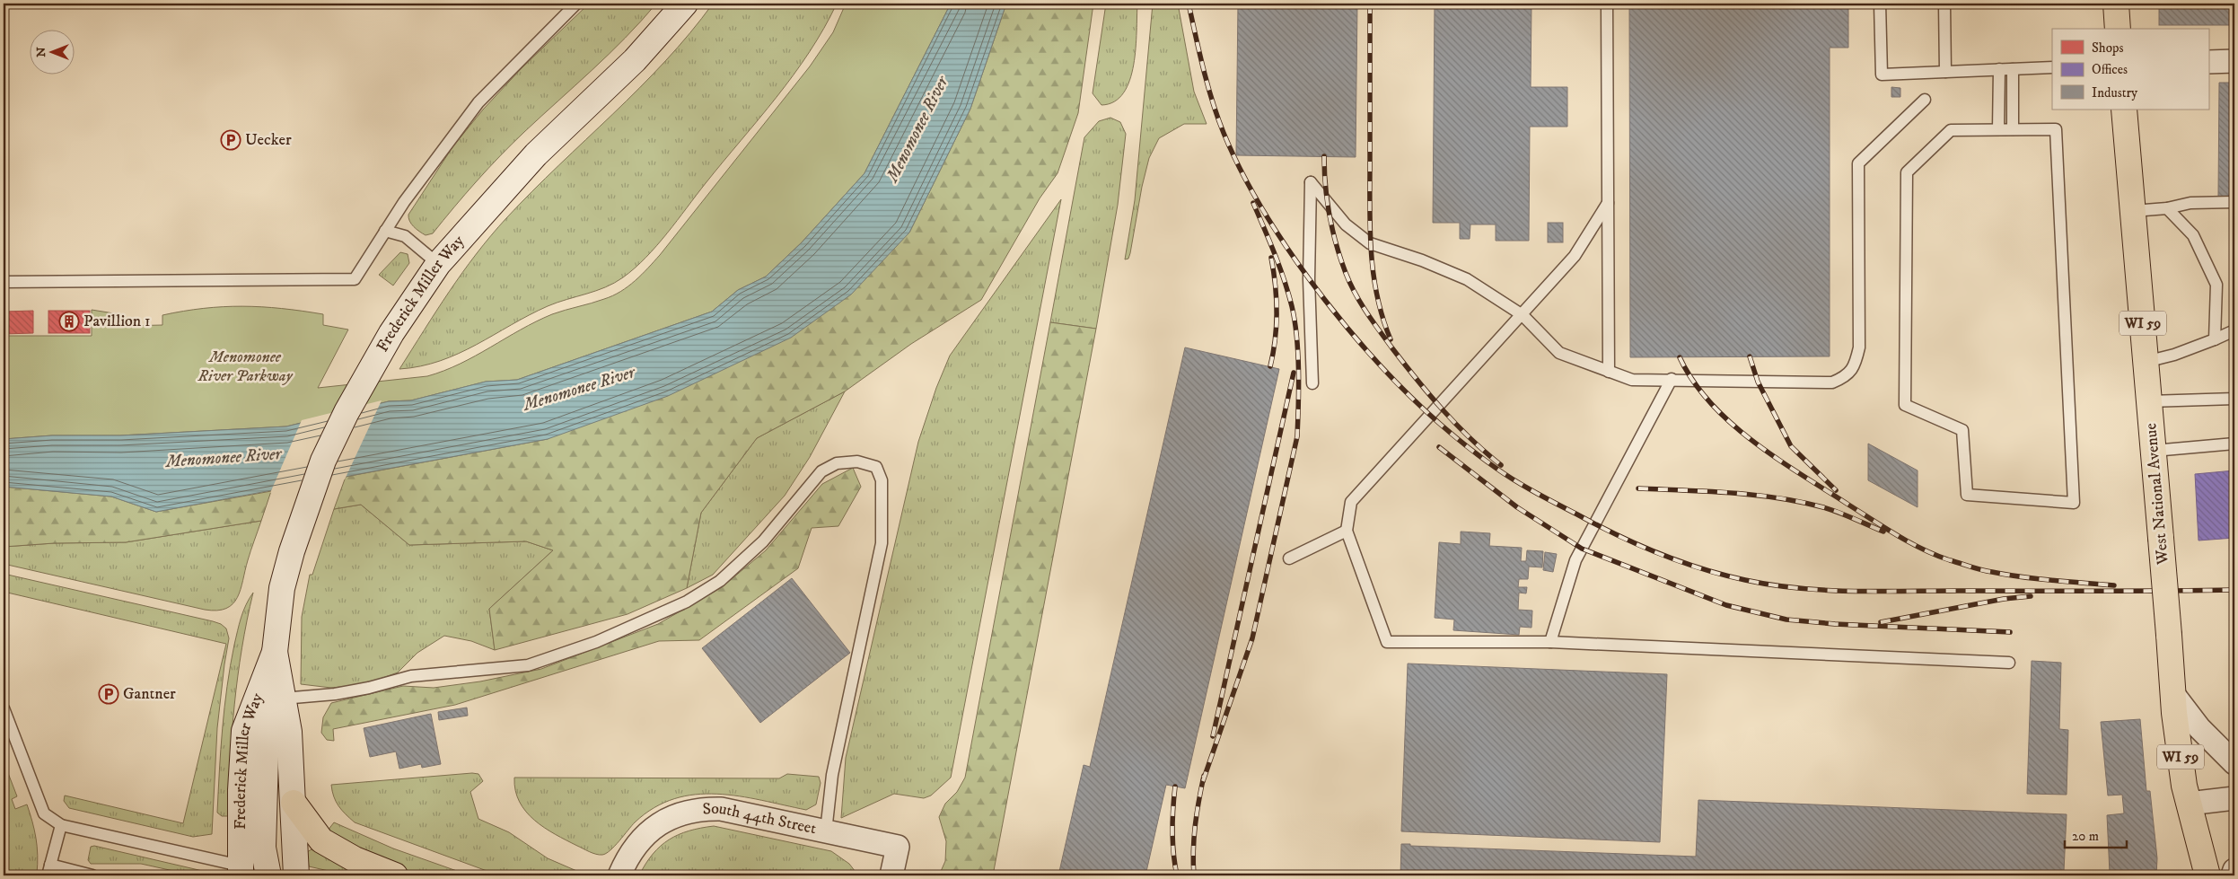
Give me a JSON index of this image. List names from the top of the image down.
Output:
{
  "streets": {
    "main road": ["WI 59", "West National Avenue"],
    "street": ["Frederick Miller Way", "South 44th Street"]
  },
  "water": ["Menomonee River"],
  "parks": ["Menomonee River Parkway"],
  "places": {
    "parking": ["Uecker", "Gantner"],
    "building": ["Pavillion 1"]
  },
  "legend": ["Shops", "Offices", "Industry"],
  "scale_bar": "20 m",
  "north": "left"
}
